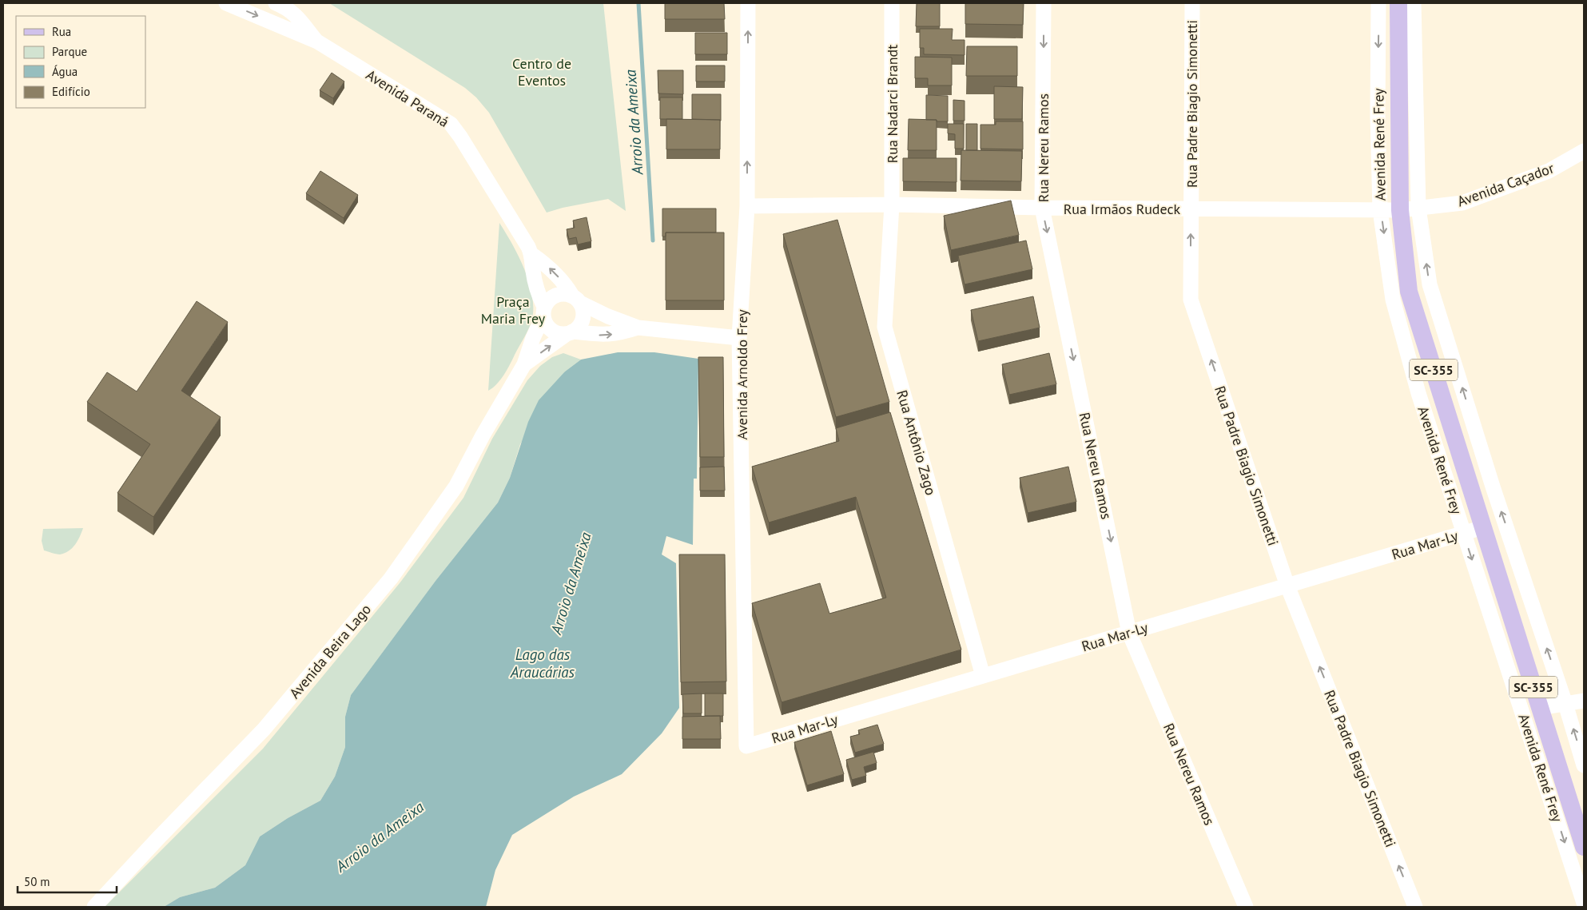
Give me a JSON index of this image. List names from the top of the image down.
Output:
{
  "streets": {
    "main road": ["Avenida René Frey", "SC-355"],
    "street": [
      "Avenida Paraná",
      "Rua Nadarci Brandt",
      "Rua Padre Biagio Simonetti",
      "Rua Nereu Ramos",
      "Avenida Caçador",
      "Rua Irmãos Rudeck",
      "Avenida Arnoldo Frey",
      "Rua Antônio Zago",
      "Rua Mar-Ly",
      "Avenida Beira Lago"
    ]
  },
  "crossings": [
    ["Avenida Paraná", "Avenida Arnoldo Frey"],
    ["Avenida Paraná", "Avenida Beira Lago"],
    ["Rua Nadarci Brandt", "Rua Irmãos Rudeck"],
    ["Rua Nadarci Brandt", "Rua Antônio Zago"],
    ["Rua Padre Biagio Simonetti", "Rua Irmãos Rudeck"],
    ["Rua Padre Biagio Simonetti", "Rua Mar-Ly"],
    ["Avenida René Frey", "Avenida Caçador"],
    ["Avenida René Frey", "Rua Irmãos Rudeck"],
    ["Avenida René Frey", "Rua Mar-Ly"],
    ["Rua Nereu Ramos", "Rua Irmãos Rudeck"],
    ["Rua Nereu Ramos", "Rua Mar-Ly"],
    ["Avenida Caçador", "Rua Irmãos Rudeck"],
    ["Rua Irmãos Rudeck", "Avenida Arnoldo Frey"],
    ["Rua Irmãos Rudeck", "Rua Antônio Zago"],
    ["Avenida Arnoldo Frey", "Rua Mar-Ly"],
    ["Rua Antônio Zago", "Rua Mar-Ly"]
  ],
  "one_way": ["Rua Padre Biagio Simonetti", "Rua Nereu Ramos"],
  "water": ["Arroio da Ameixa", "Lago das Araucárias"],
  "parks": ["Centro de Eventos", "Praça Maria Frey"],
  "legend": [
    "Rua",
    "Parque",
    "Água",
    "Edifício"
  ],
  "scale_bar": "50 m"
}
